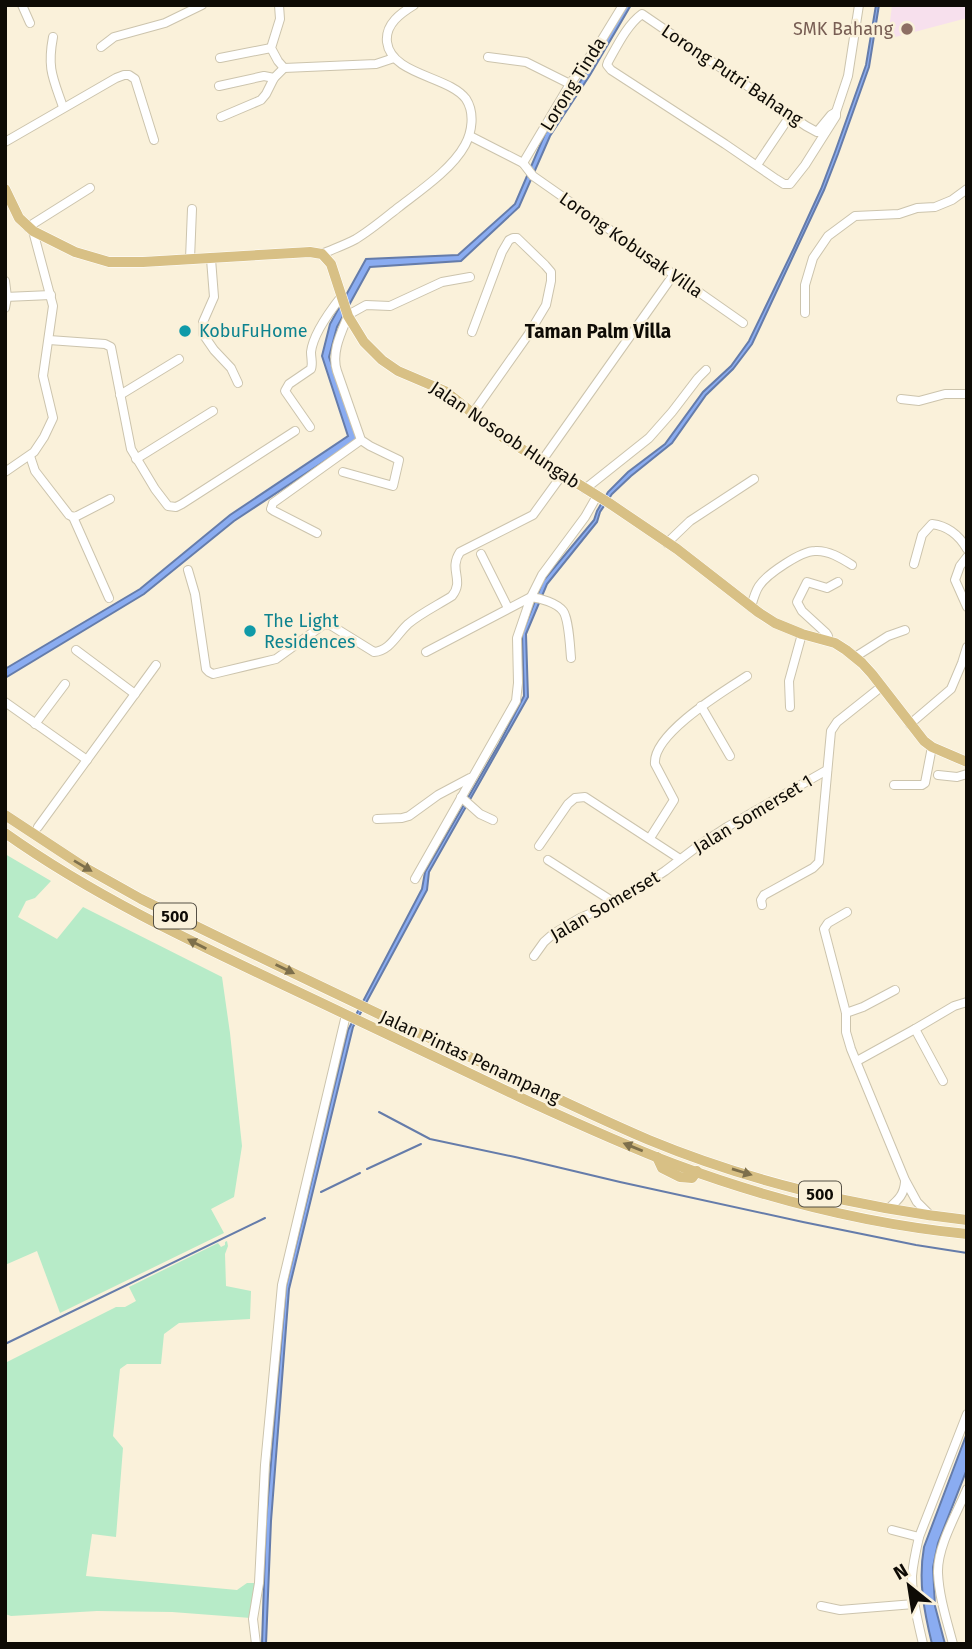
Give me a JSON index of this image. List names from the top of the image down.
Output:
{
  "streets": {
    "main road": ["Jalan Nosoob Hungab", "500", "Jalan Pintas Penampang"],
    "street": [
      "Lorong Putri Bahang",
      "Lorong Tinda",
      "Lorong Kobusak Villa",
      "Jalan Somerset 1",
      "Jalan Somerset"
    ]
  },
  "crossings": [
    ["Lorong Tinda", "Lorong Kobusak Villa"],
    ["Jalan Nosoob Hungab", "Jalan Somerset 1"],
    ["Jalan Somerset 1", "Jalan Somerset"]
  ],
  "districts": ["Taman Palm Villa"],
  "places": ["SMK Bahang", "KobuFuHome", "The Light Residences"],
  "north": "top left"
}
